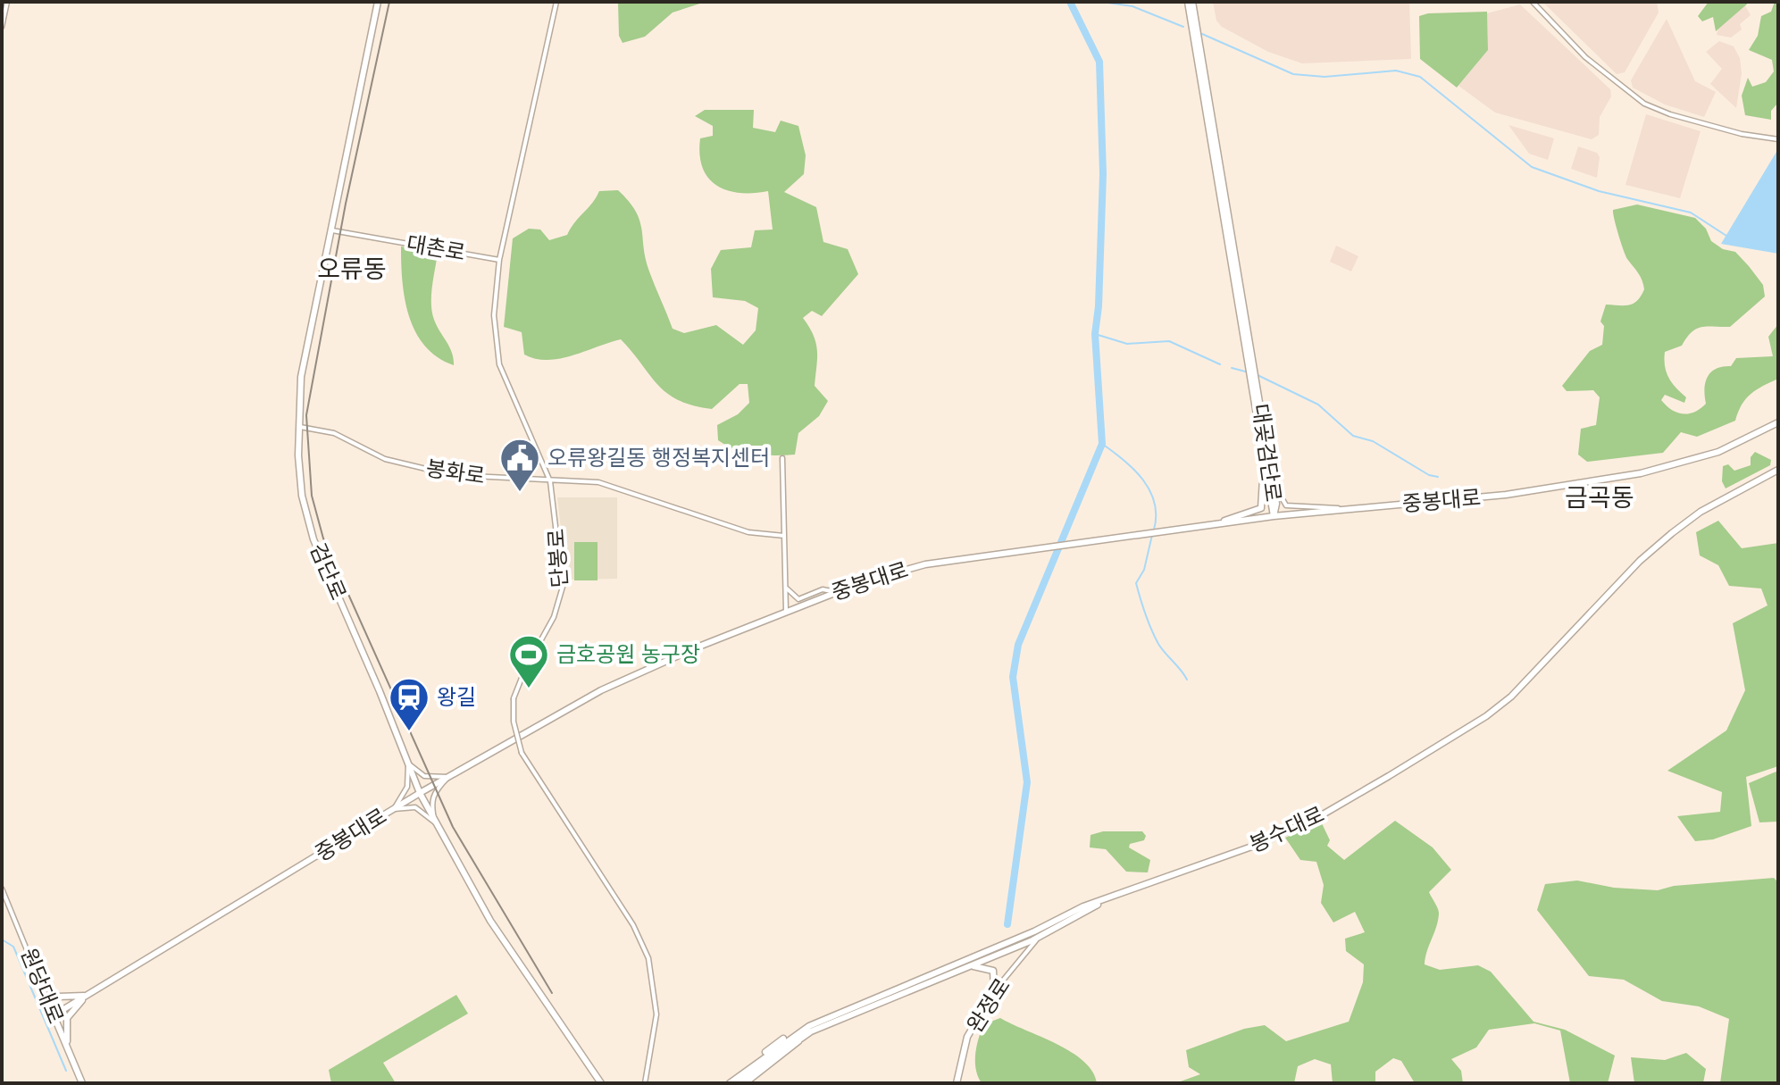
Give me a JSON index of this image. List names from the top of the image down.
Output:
{
  "streets": {
    "main road": [
      "대곶검단로",
      "중봉대로",
      "검단로",
      "봉수대로",
      "원당대로",
      "완정로"
    ],
    "street": ["대촌로", "봉화로", "단봉로"]
  },
  "crossings": [
    ["대촌로", "단봉로"],
    ["대촌로", "검단로"],
    ["대곶검단로", "중봉대로"],
    ["봉화로", "단봉로"],
    ["봉화로", "검단로"],
    ["중봉대로", "검단로"],
    ["중봉대로", "원당대로"],
    ["봉수대로", "완정로"]
  ],
  "districts": ["오류동", "금곡동"],
  "places": {
    "public building": ["오류왕길동 행정복지센터"],
    "sports": ["금호공원 농구장"],
    "station": ["왕길"]
  }
}
